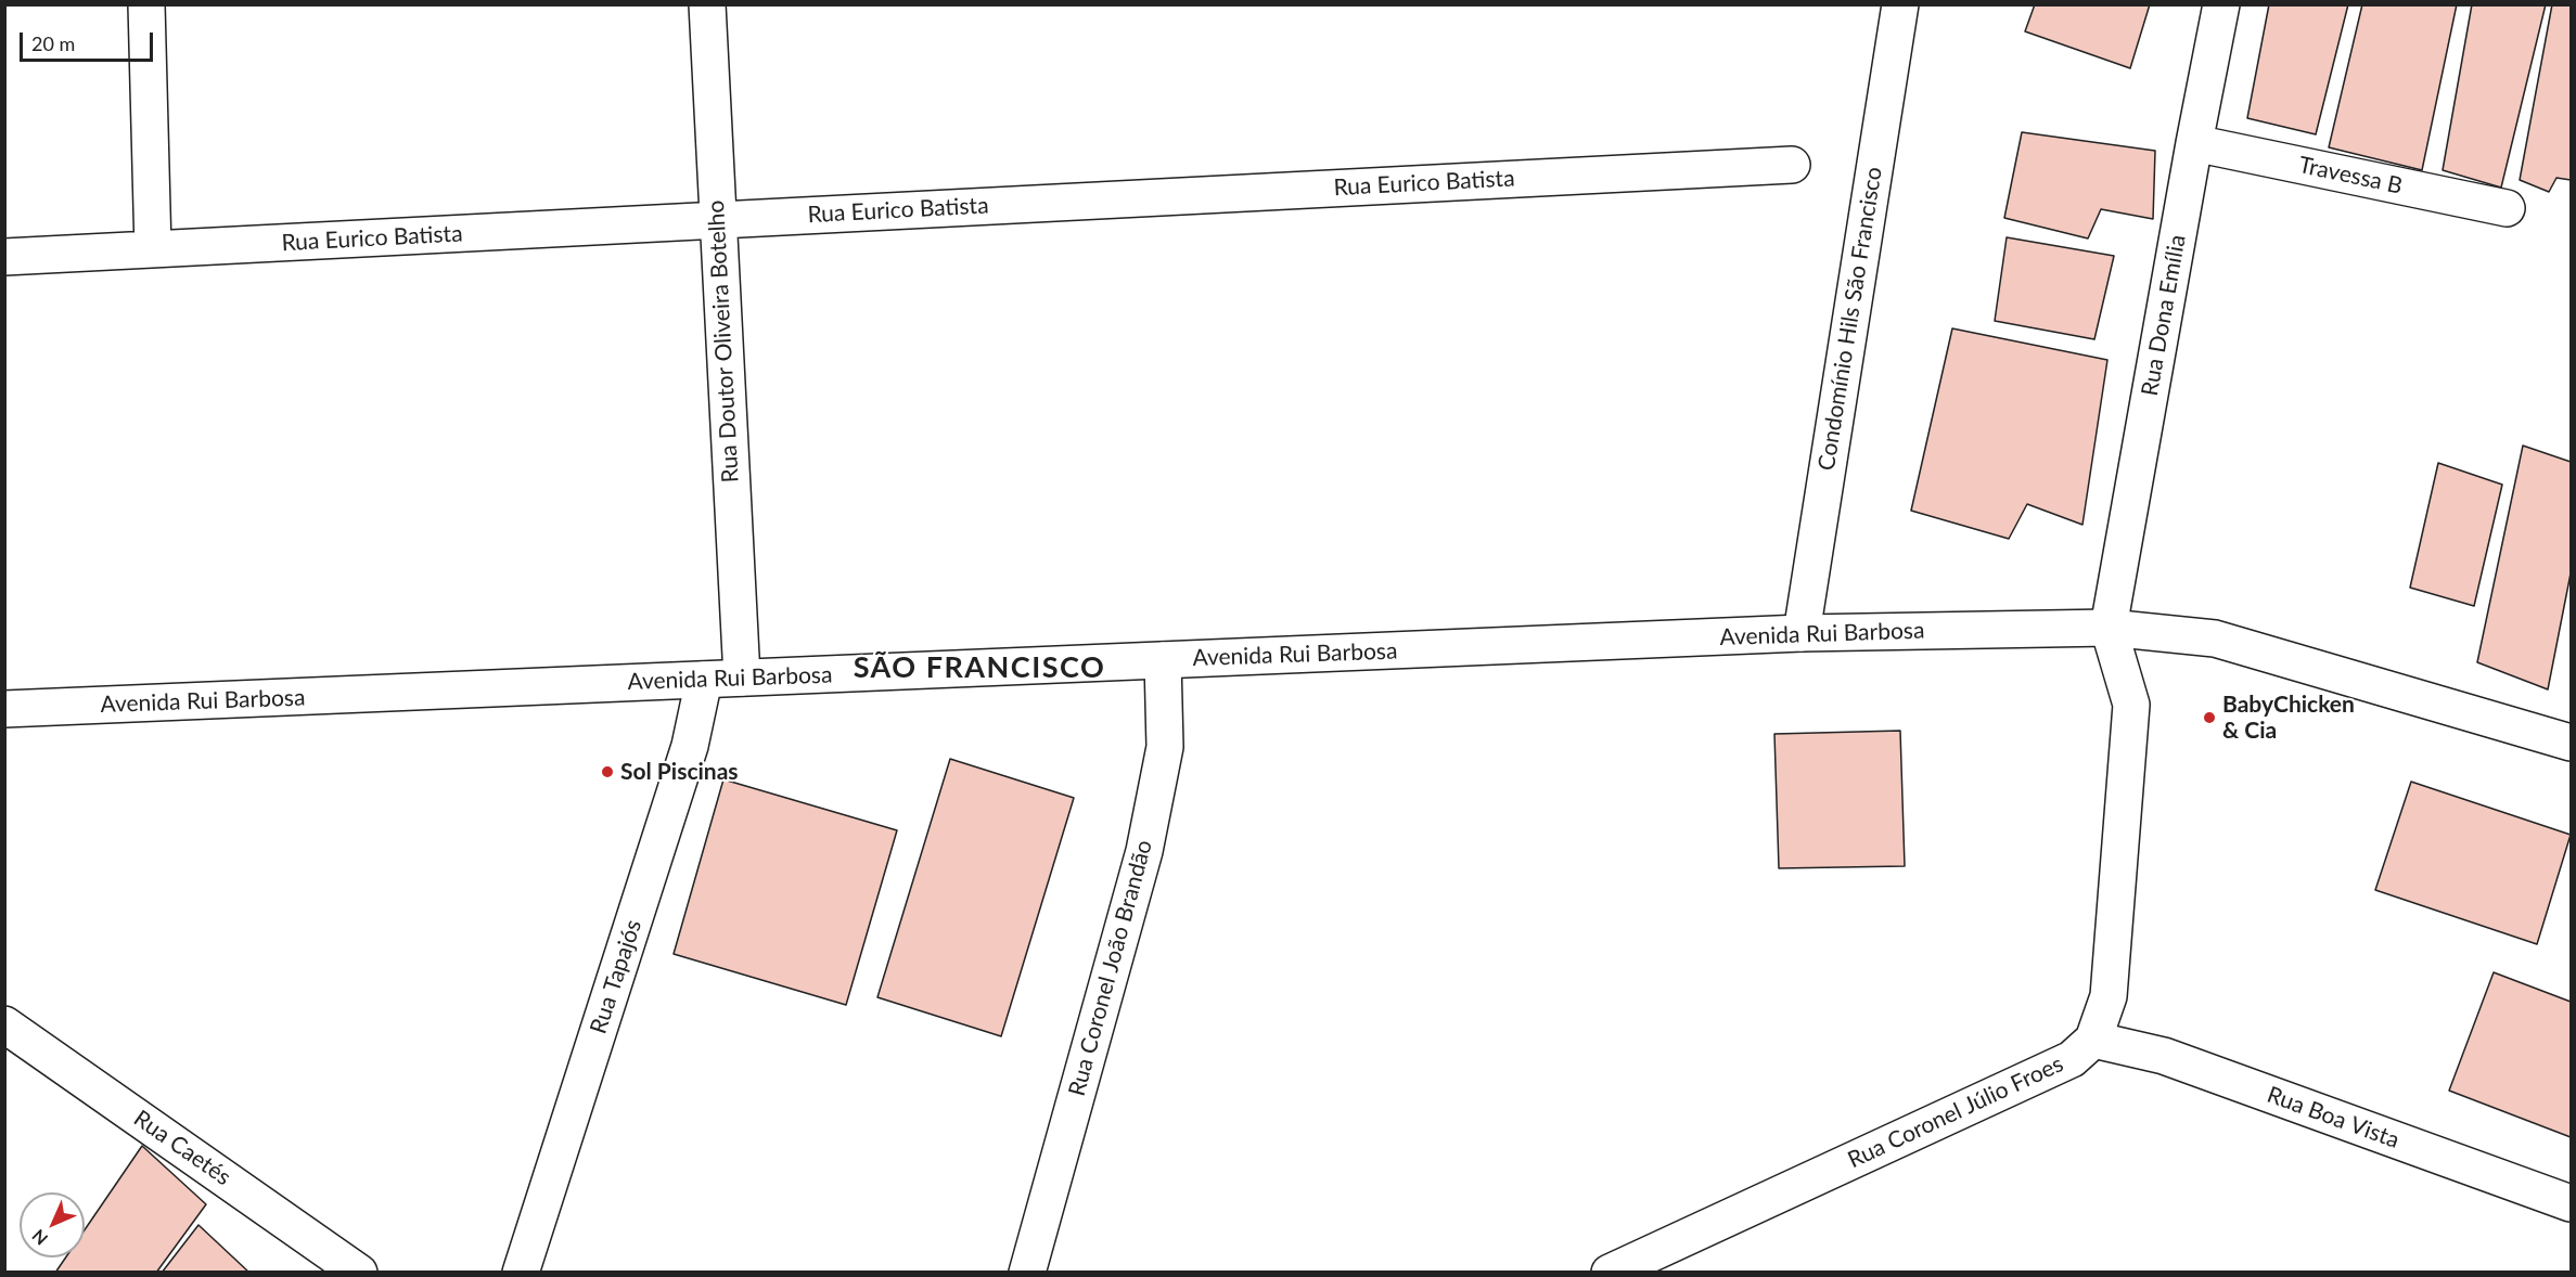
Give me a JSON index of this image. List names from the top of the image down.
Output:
{
  "streets": {
    "street": [
      "Travessa B",
      "Rua Eurico Batista",
      "Rua Dona Emília",
      "Condomínio Hils São Francisco",
      "Rua Doutor Oliveira Botelho",
      "Avenida Rui Barbosa",
      "Rua Coronel João Brandão",
      "Rua Tapajós",
      "Rua Coronel Júlio Froes",
      "Rua Boa Vista",
      "Rua Caetés"
    ]
  },
  "crossings": [
    ["Travessa B", "Rua Dona Emília"],
    ["Rua Eurico Batista", "Rua Doutor Oliveira Botelho"],
    ["Rua Dona Emília", "Avenida Rui Barbosa"],
    ["Condomínio Hils São Francisco", "Avenida Rui Barbosa"],
    ["Rua Doutor Oliveira Botelho", "Avenida Rui Barbosa"],
    ["Avenida Rui Barbosa", "Rua Coronel João Brandão"],
    ["Avenida Rui Barbosa", "Rua Tapajós"],
    ["Rua Coronel Júlio Froes", "Rua Boa Vista"]
  ],
  "districts": ["SÃO FRANCISCO"],
  "places": ["BabyChicken & Cia", "Sol Piscinas"],
  "scale_bar": "20 m",
  "north": "bottom left"
}
